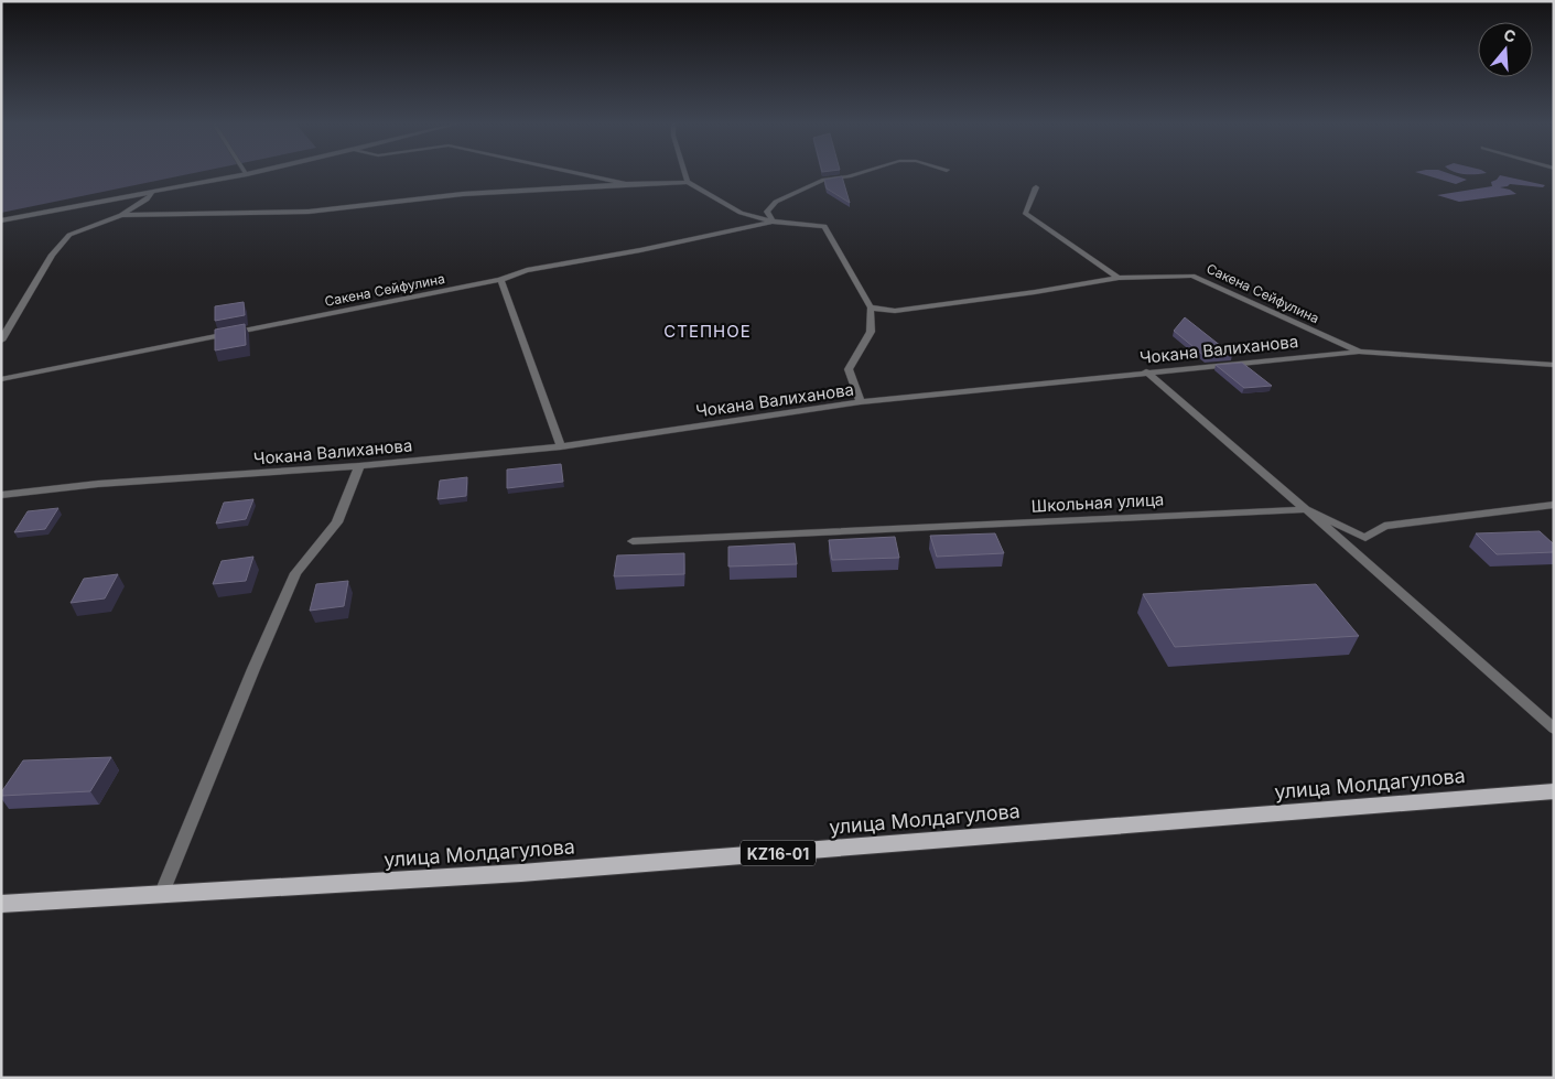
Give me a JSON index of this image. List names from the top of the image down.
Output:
{
  "streets": {
    "main road": ["улица Молдагулова", "KZ16-01"],
    "street": ["Сакена Сейфулина", "Чокана Валиханова", "Школьная улица"]
  },
  "crossings": [
    ["Сакена Сейфулина", "Чокана Валиханова"]
  ],
  "districts": ["СТЕПНОЕ"],
  "north": "top"
}
